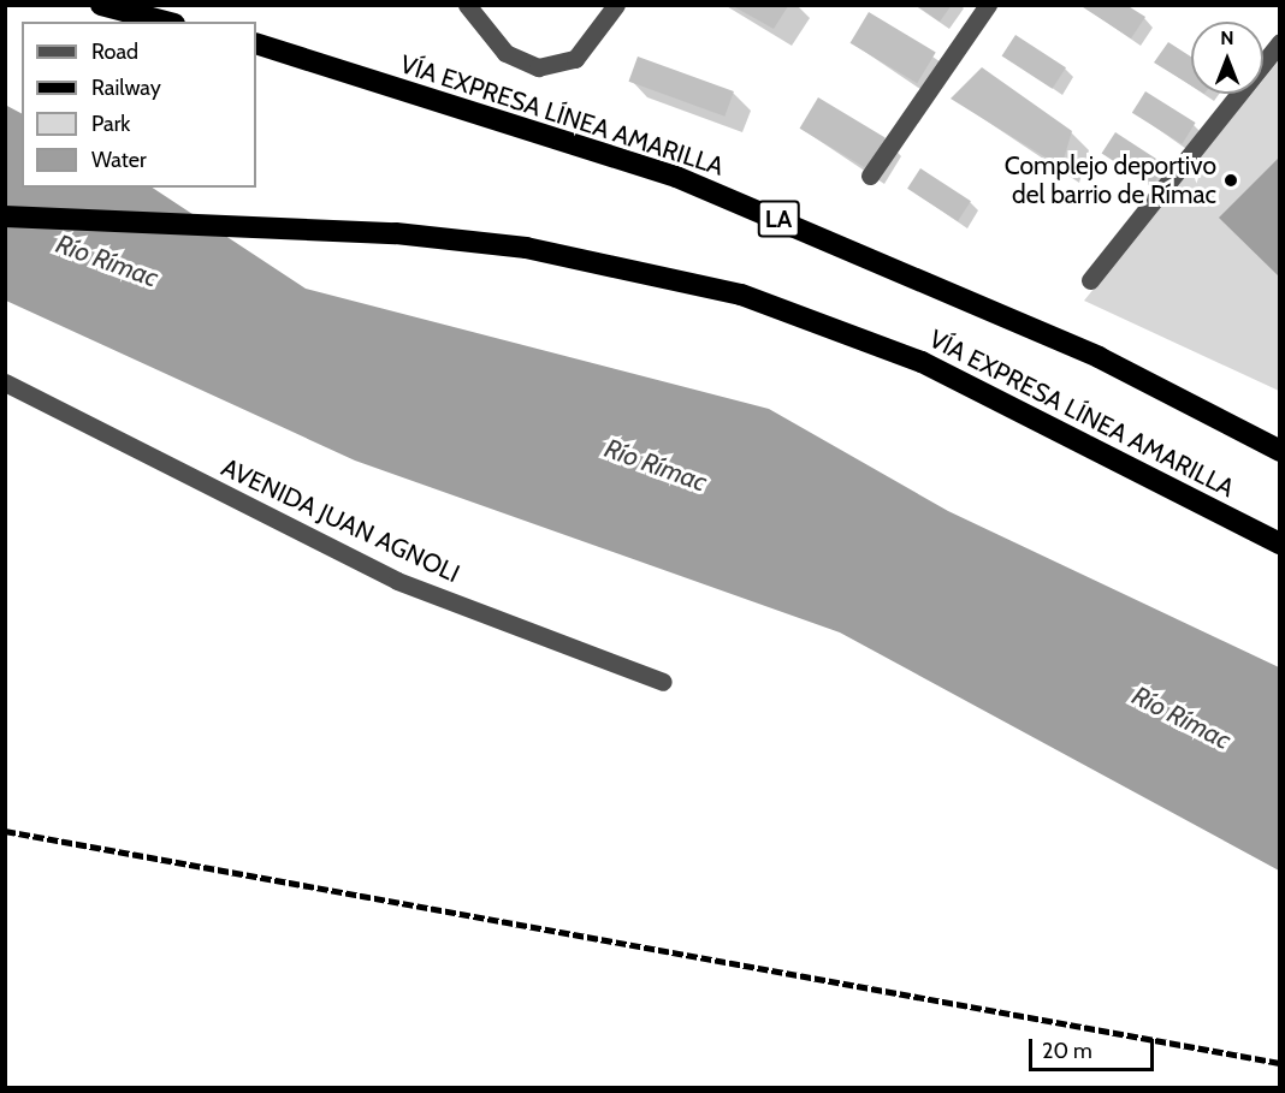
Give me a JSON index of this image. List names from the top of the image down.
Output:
{
  "streets": {
    "highway": ["VÍA EXPRESA LÍNEA AMARILLA", "LA"],
    "street": ["AVENIDA JUAN AGNOLI"]
  },
  "water": ["Río Rímac"],
  "places": ["Complejo deportivo del barrio de Rímac"],
  "legend": [
    "Road",
    "Railway",
    "Park",
    "Water"
  ],
  "scale_bar": "20 m",
  "north": "top"
}
